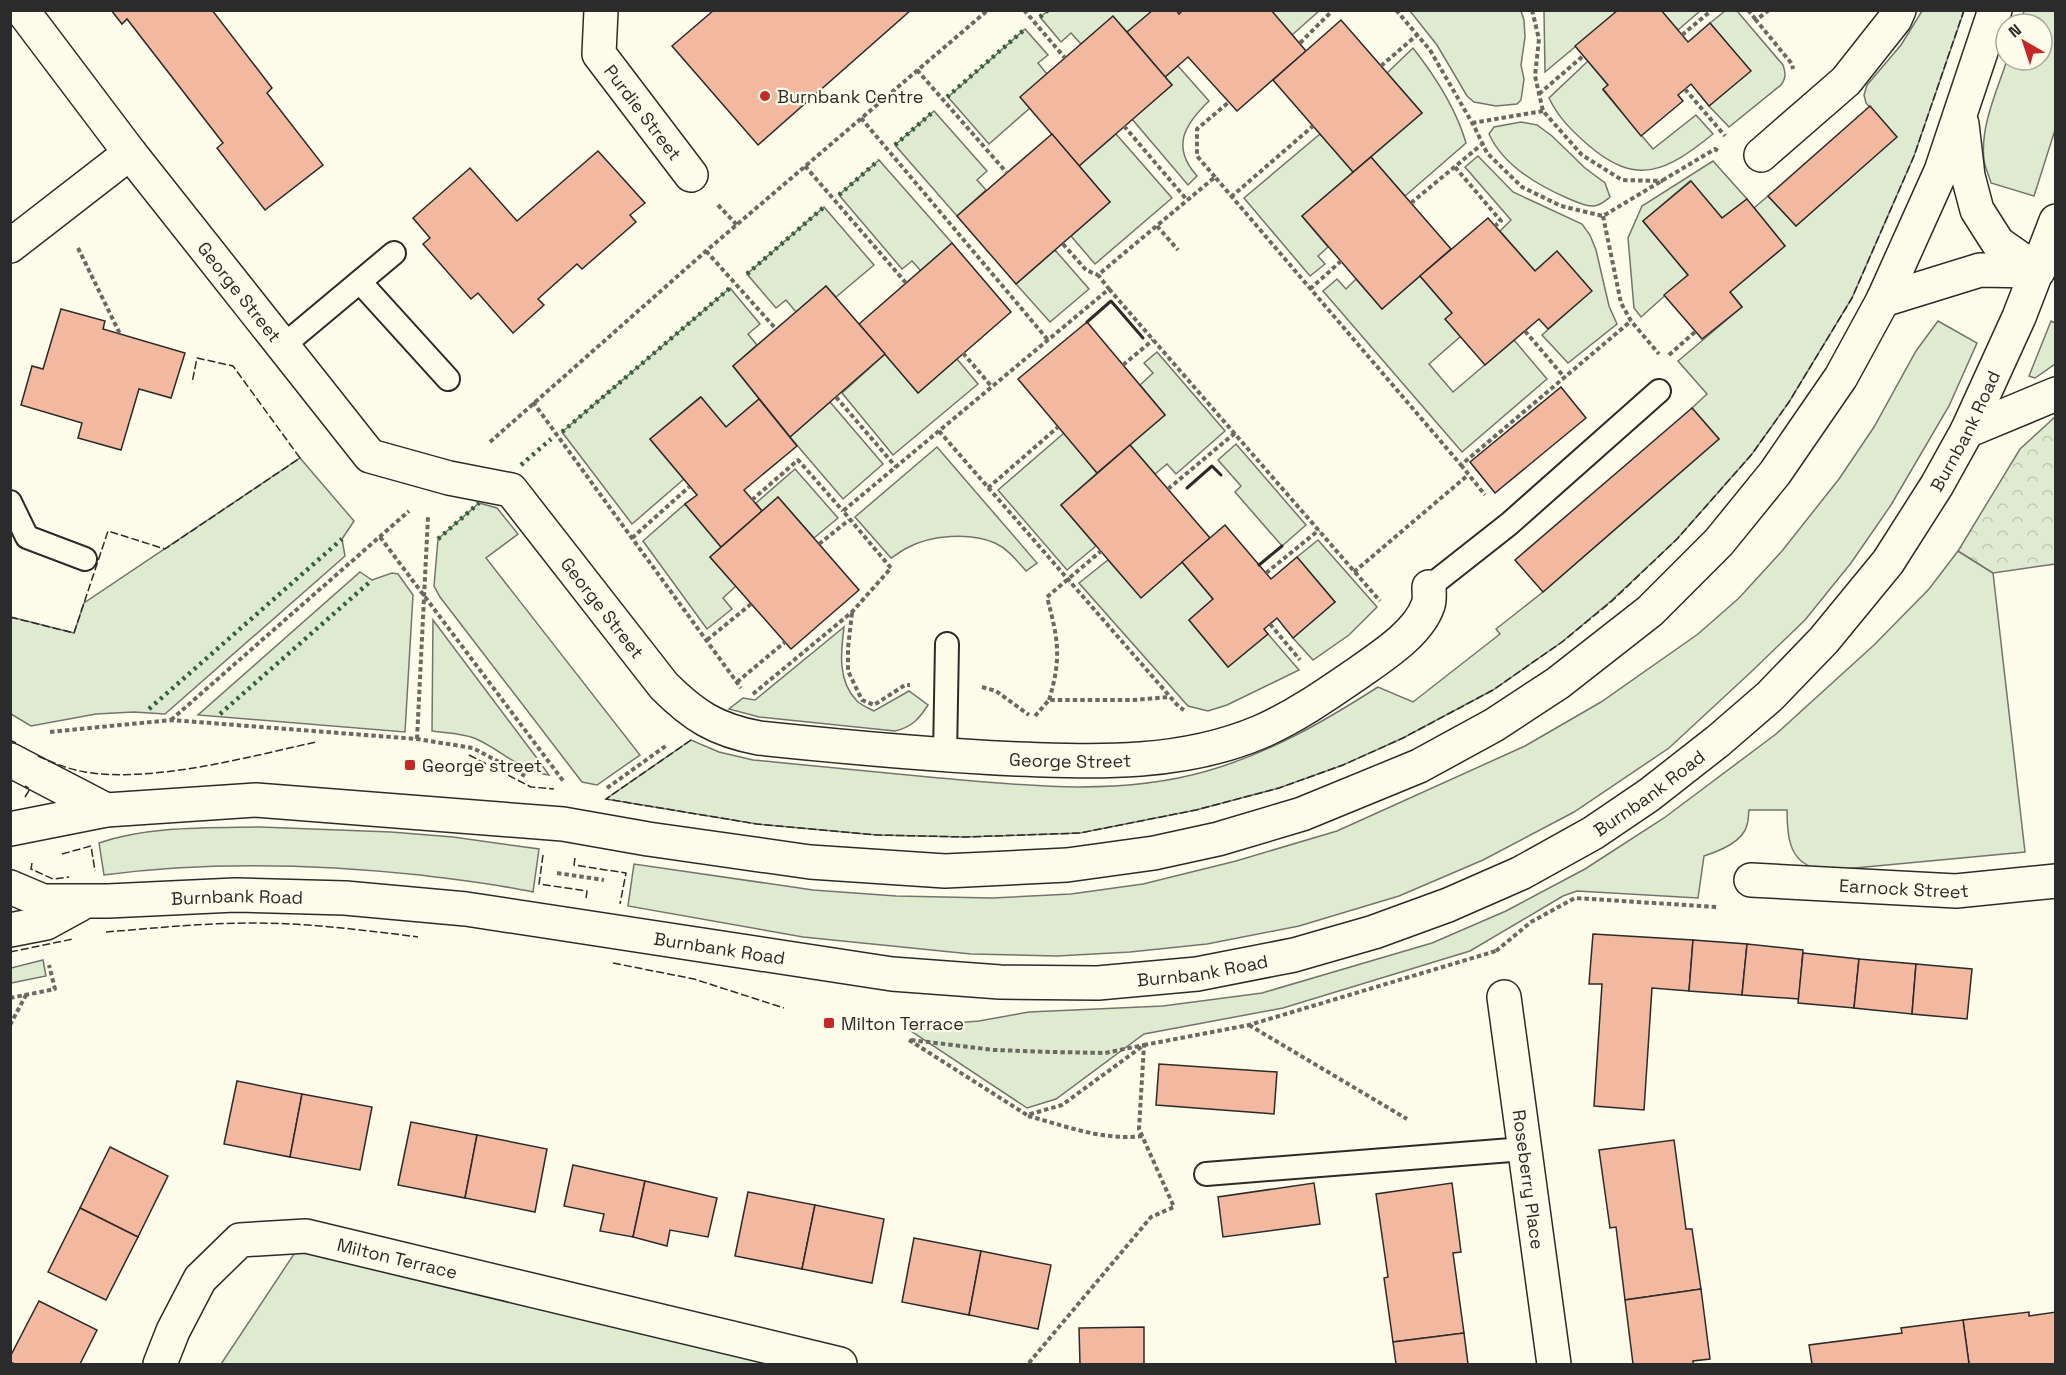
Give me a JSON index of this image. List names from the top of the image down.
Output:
{
  "streets": {
    "main road": [
      "Purdie Street",
      "George Street",
      "Burnbank Road",
      "Earnock Street",
      "Roseberry Place",
      "Milton Terrace"
    ]
  },
  "places": {
    "other": ["Burnbank Centre"],
    "transit": ["George street", "Milton Terrace"]
  },
  "north": "top left"
}
